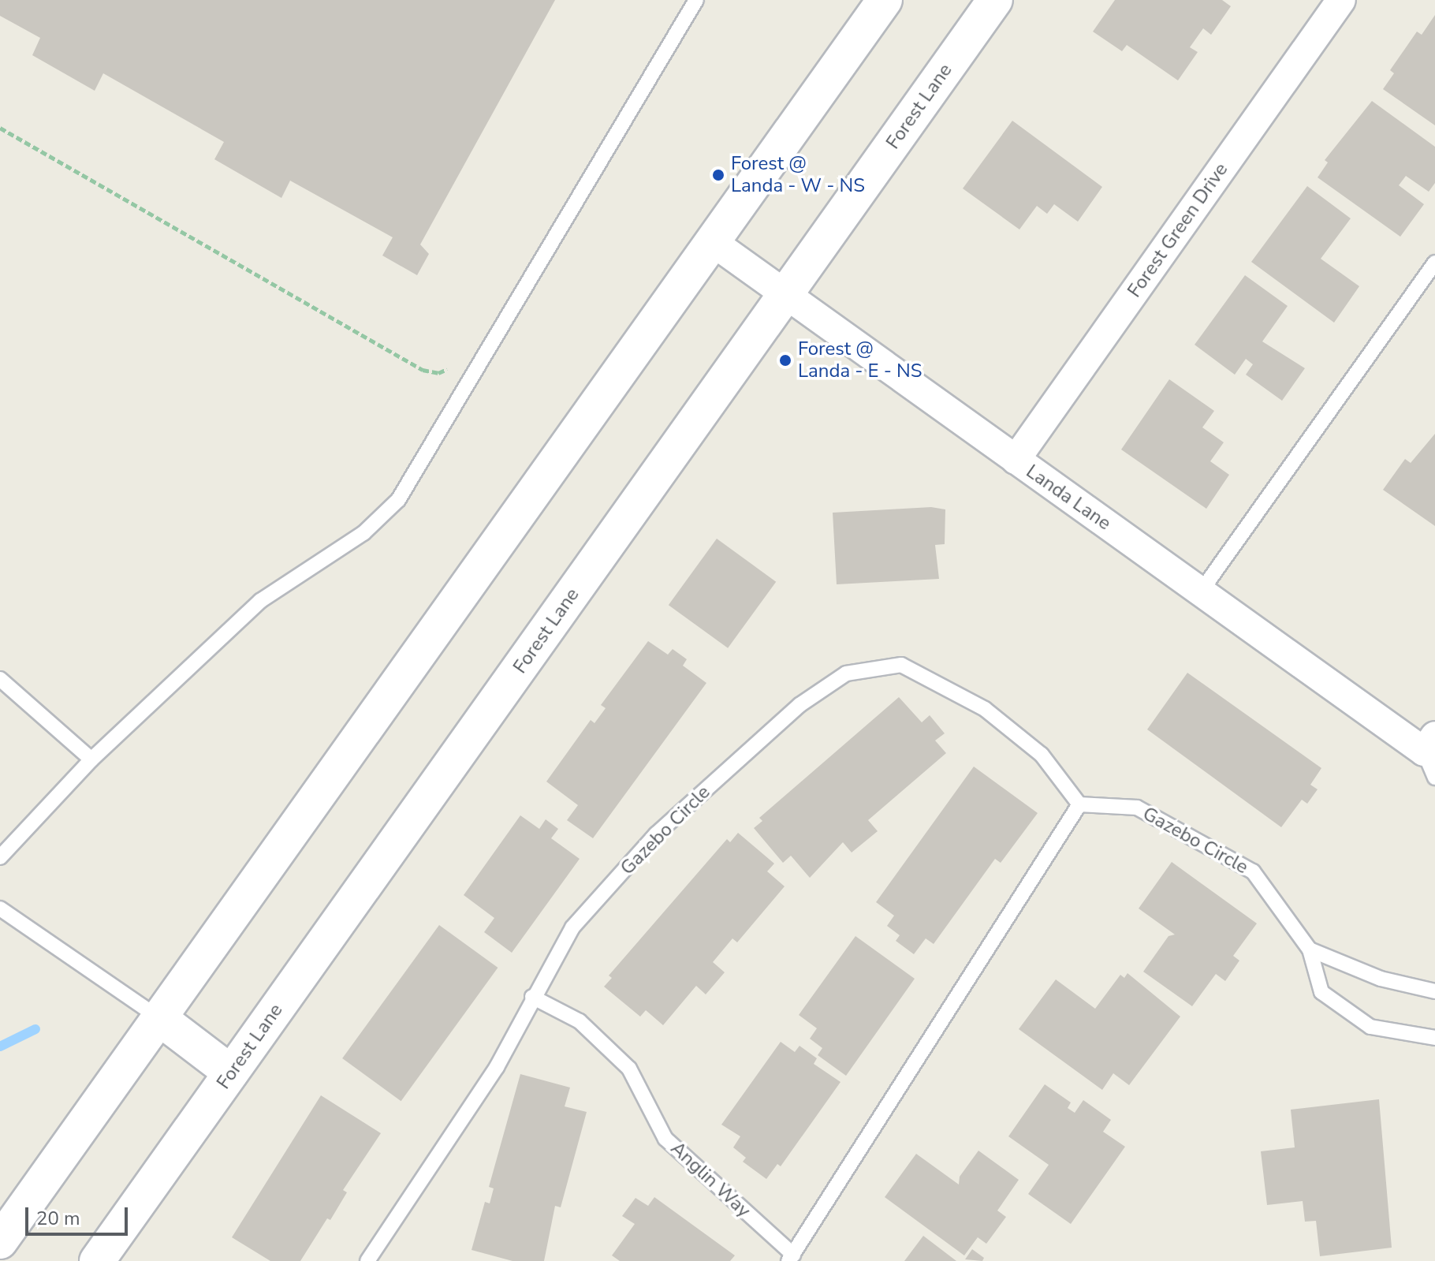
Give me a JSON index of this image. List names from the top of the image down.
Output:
{
  "streets": {
    "main road": ["Forest Lane"],
    "street": ["Forest Green Drive", "Landa Lane"],
    "lane": ["Gazebo Circle", "Anglin Way"]
  },
  "crossings": [
    ["Forest Lane", "Landa Lane"],
    ["Forest Green Drive", "Landa Lane"],
    ["Gazebo Circle", "Anglin Way"]
  ],
  "places": ["Forest @ Landa - W - NS", "Forest @ Landa - E - NS"],
  "scale_bar": "20 m"
}
